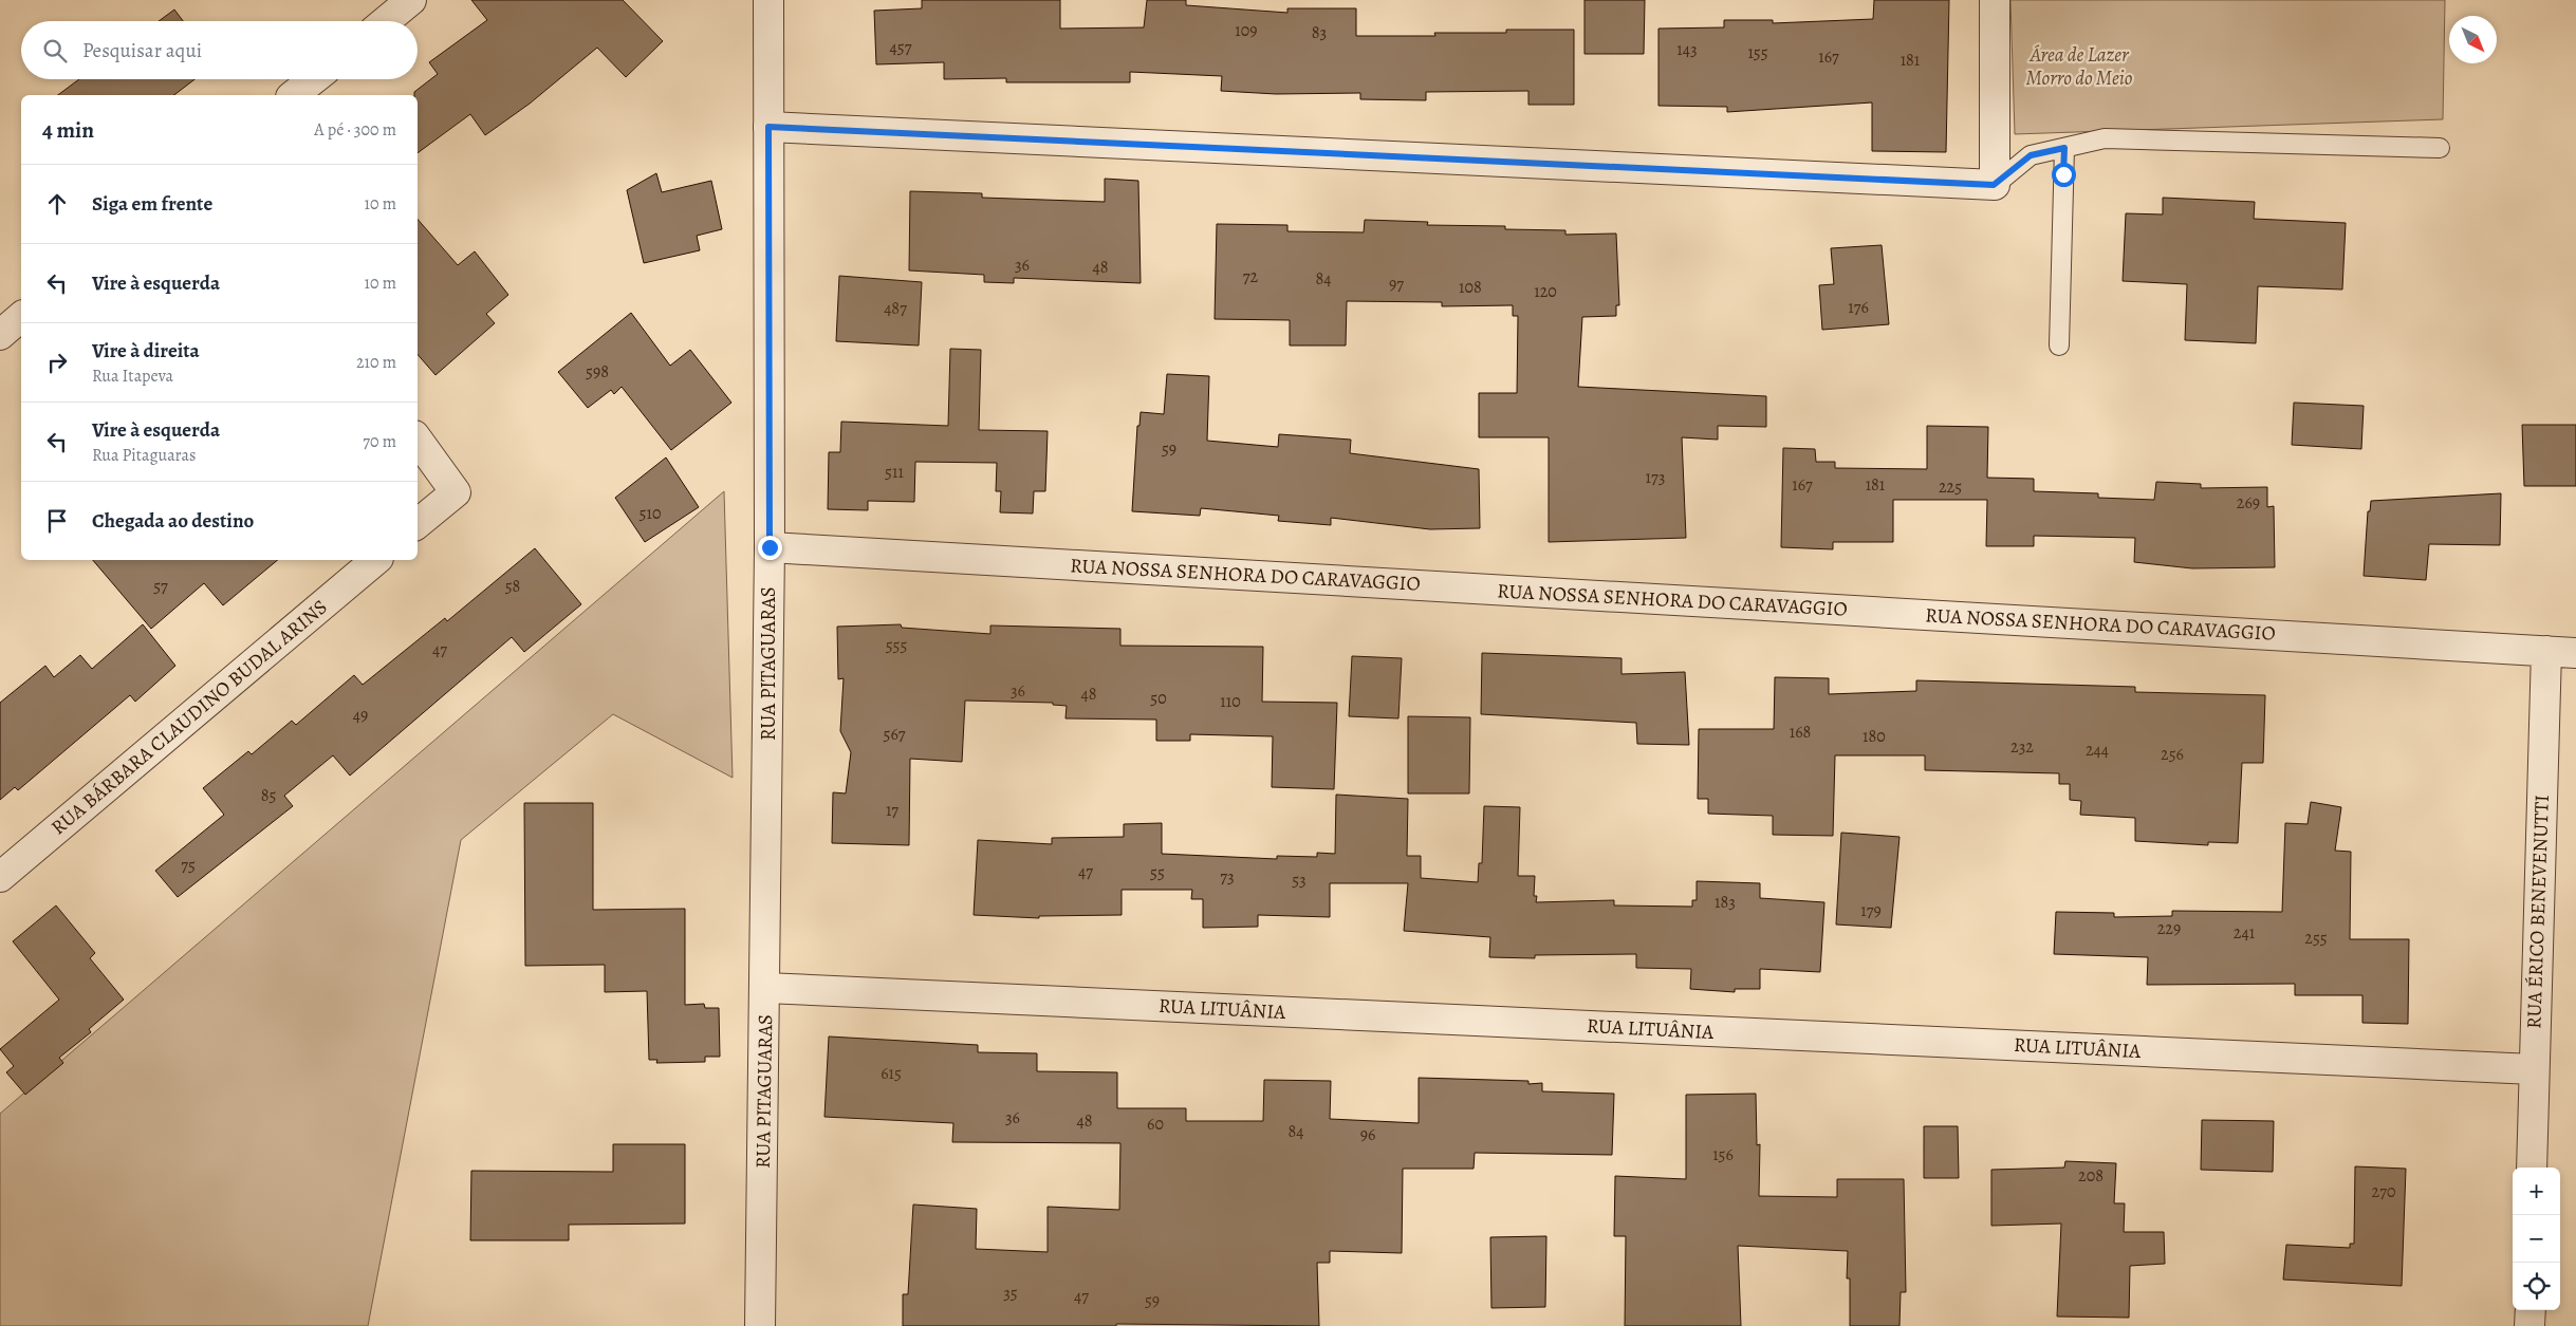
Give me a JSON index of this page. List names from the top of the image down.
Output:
{
  "streets": {
    "street": [
      "RUA NOSSA SENHORA DO CARAVAGGIO",
      "RUA PITAGUARAS",
      "RUA BÁRBARA CLAUDINO BUDAL ARINS",
      "RUA ÉRICO BENEVENUTTI",
      "RUA LITUÂNIA"
    ]
  },
  "crossings": [
    ["RUA NOSSA SENHORA DO CARAVAGGIO", "RUA PITAGUARAS"],
    ["RUA NOSSA SENHORA DO CARAVAGGIO", "RUA ÉRICO BENEVENUTTI"],
    ["RUA PITAGUARAS", "RUA LITUÂNIA"],
    ["RUA ÉRICO BENEVENUTTI", "RUA LITUÂNIA"]
  ],
  "parks": ["Área de Lazer Morro do Meio"],
  "house_numbers": [
    "109",
    "83",
    "457",
    "143",
    "155",
    "167",
    "181",
    "36",
    "48",
    "72",
    "84",
    "97",
    "108",
    "120",
    "176",
    "487",
    "598",
    "59",
    "511",
    "173",
    "167",
    "181",
    "225",
    "269",
    "510",
    "57",
    "58",
    "555",
    "47",
    "36",
    "48",
    "50",
    "110",
    "49",
    "168",
    "567",
    "180",
    "232",
    "244",
    "256",
    "85",
    "17",
    "75",
    "47",
    "55",
    "73",
    "53",
    "183",
    "179",
    "229",
    "241",
    "255",
    "615",
    "36",
    "48",
    "60",
    "84",
    "96",
    "156",
    "208",
    "270",
    "35",
    "47",
    "59"
  ],
  "north": "bottom right",
  "page": {
    "search": "Pesquisar aqui",
    "heading": ["4 min", "A pé · 300 m"],
    "list": [
      ["Siga em frente", "10 m"],
      ["Vire à esquerda", "10 m"],
      ["Vire à direita", "Rua Itapeva", "210 m"],
      ["Vire à esquerda", "Rua Pitaguaras", "70 m"],
      "Chegada ao destino"
    ],
    "map_buttons": ["+", "−"]
  }
}
